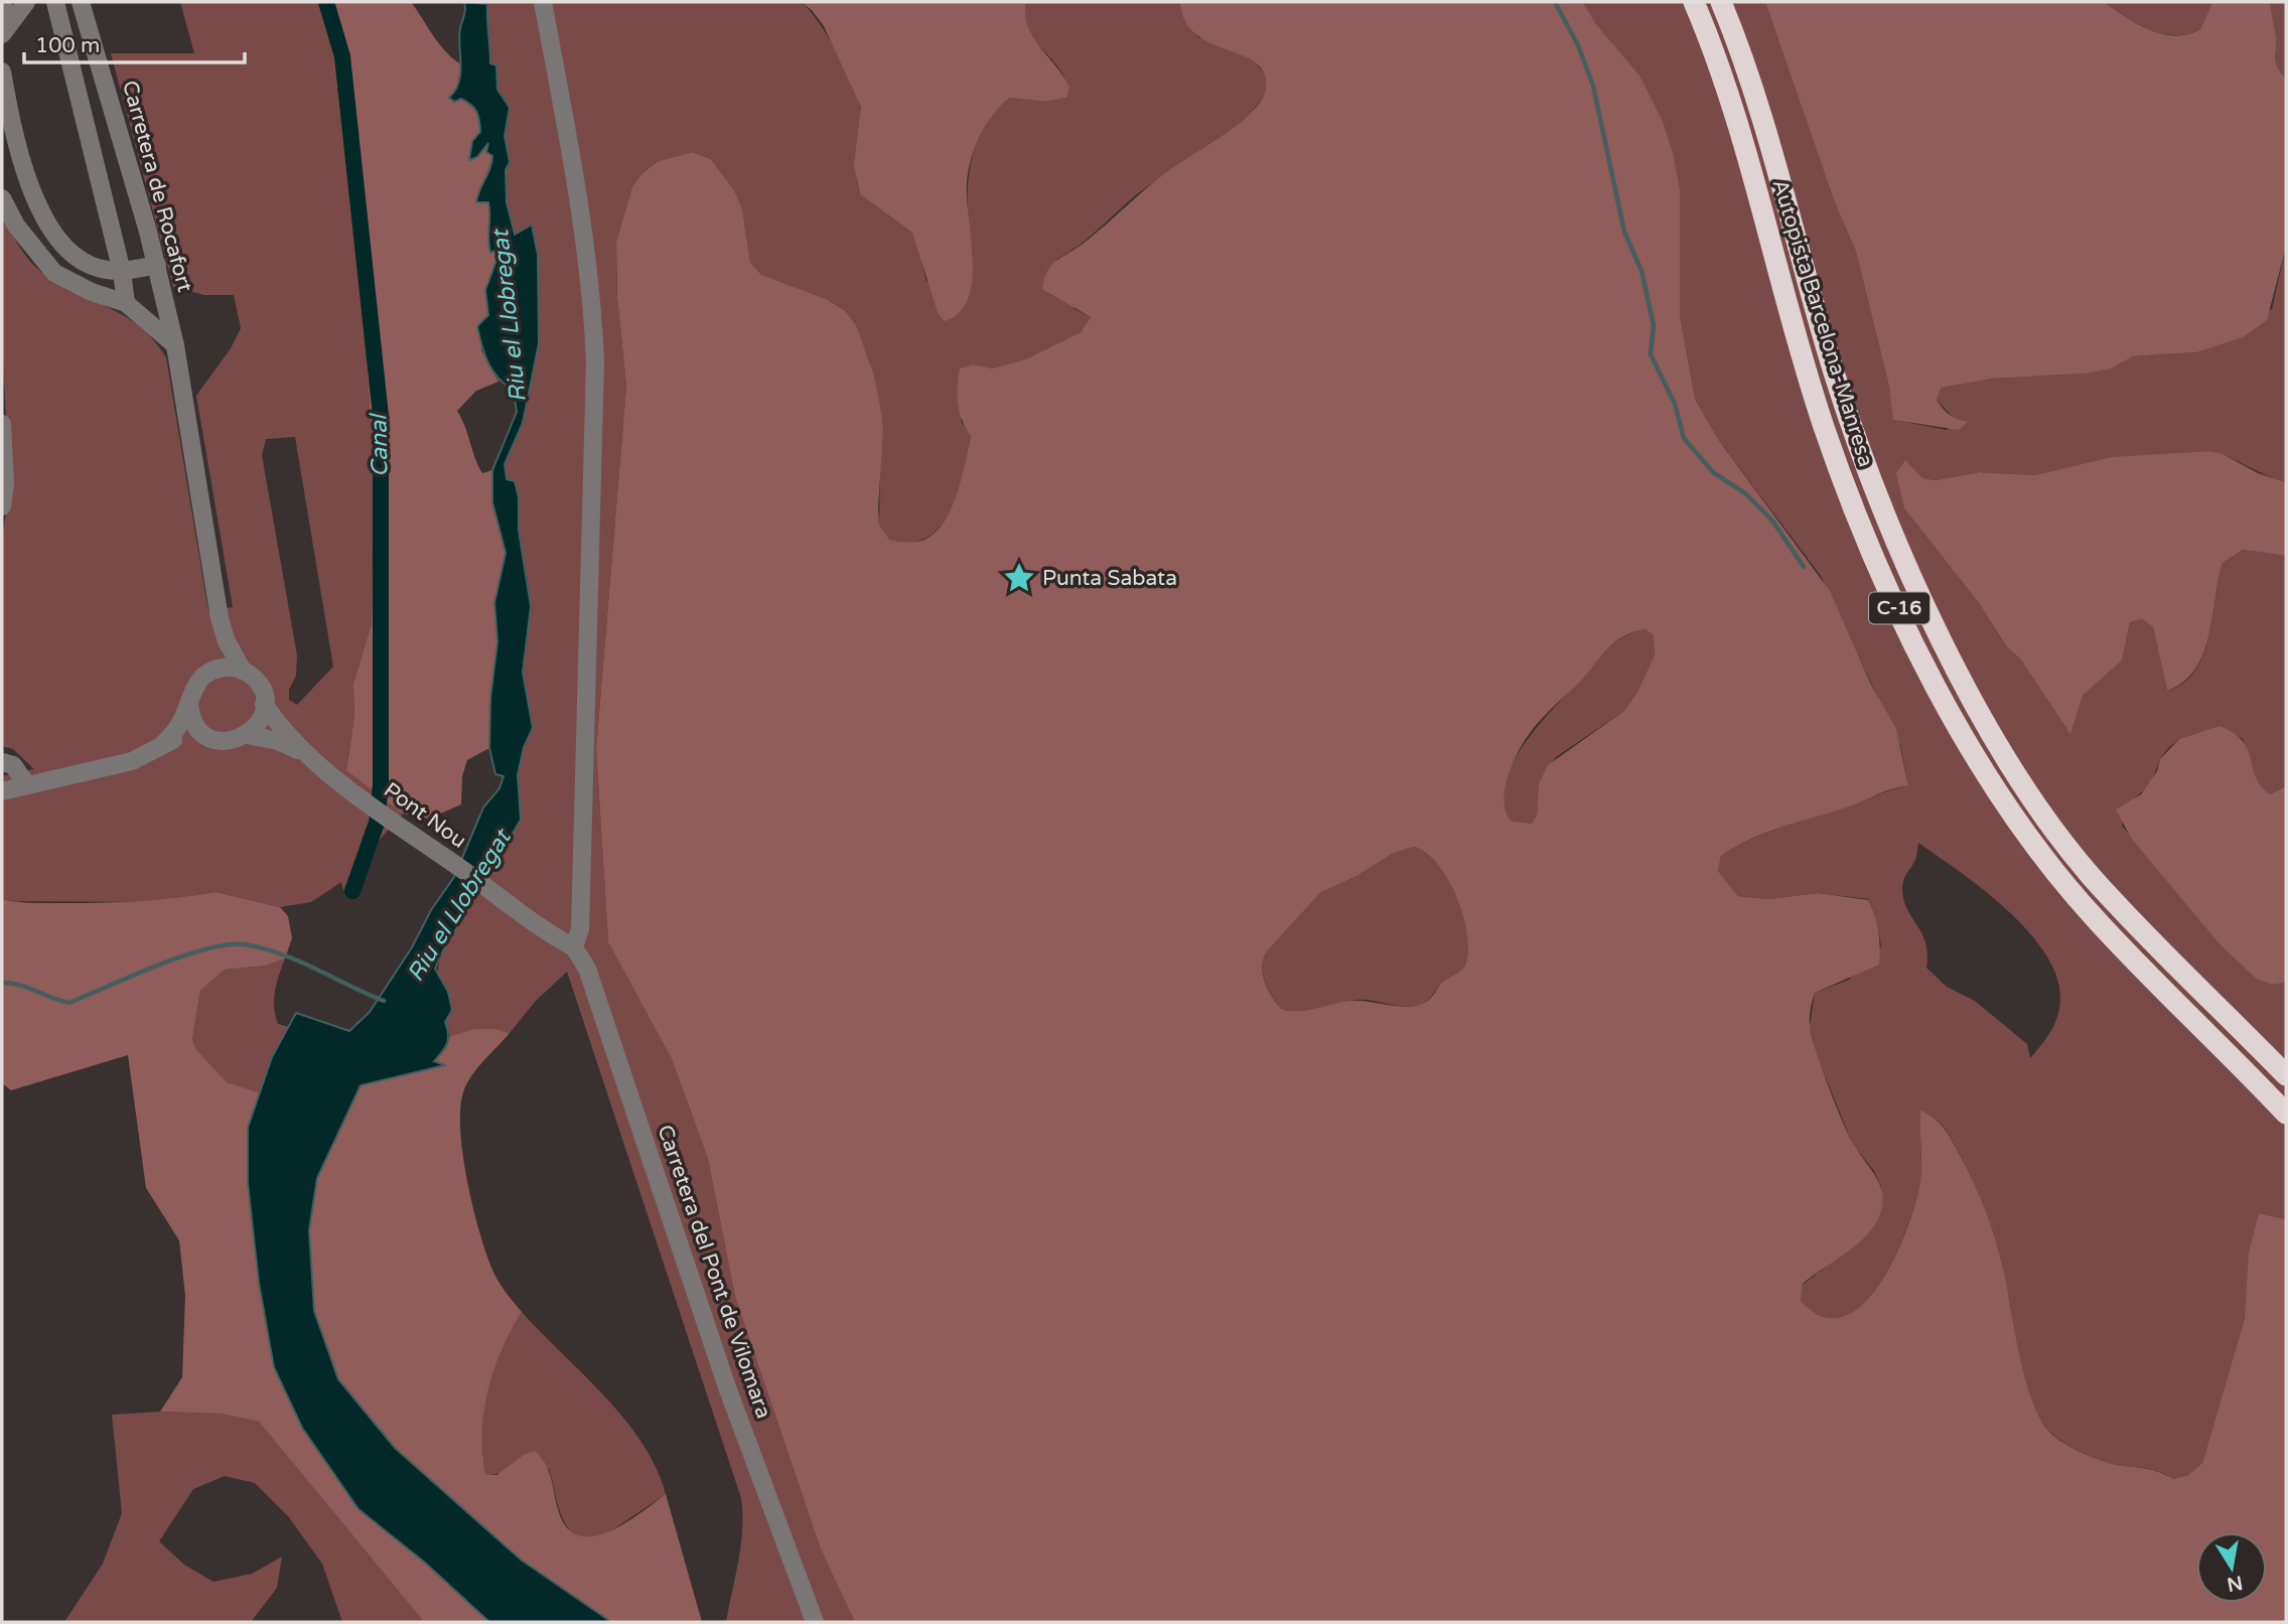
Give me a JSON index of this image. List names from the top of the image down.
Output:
{
  "streets": {
    "highway": ["Autopista Barcelona-Manresa", "C-16"],
    "street": ["Carretera de Rocafort", "Pont Nou", "Carretera del Pont de Vilomara"]
  },
  "crossings": [
    ["Pont Nou", "Carretera del Pont de Vilomara"]
  ],
  "water": ["Riu el Llobregat", "Canal"],
  "places": {
    "place": ["Punta Sabata"]
  },
  "scale_bar": "100 m",
  "north": "bottom"
}
